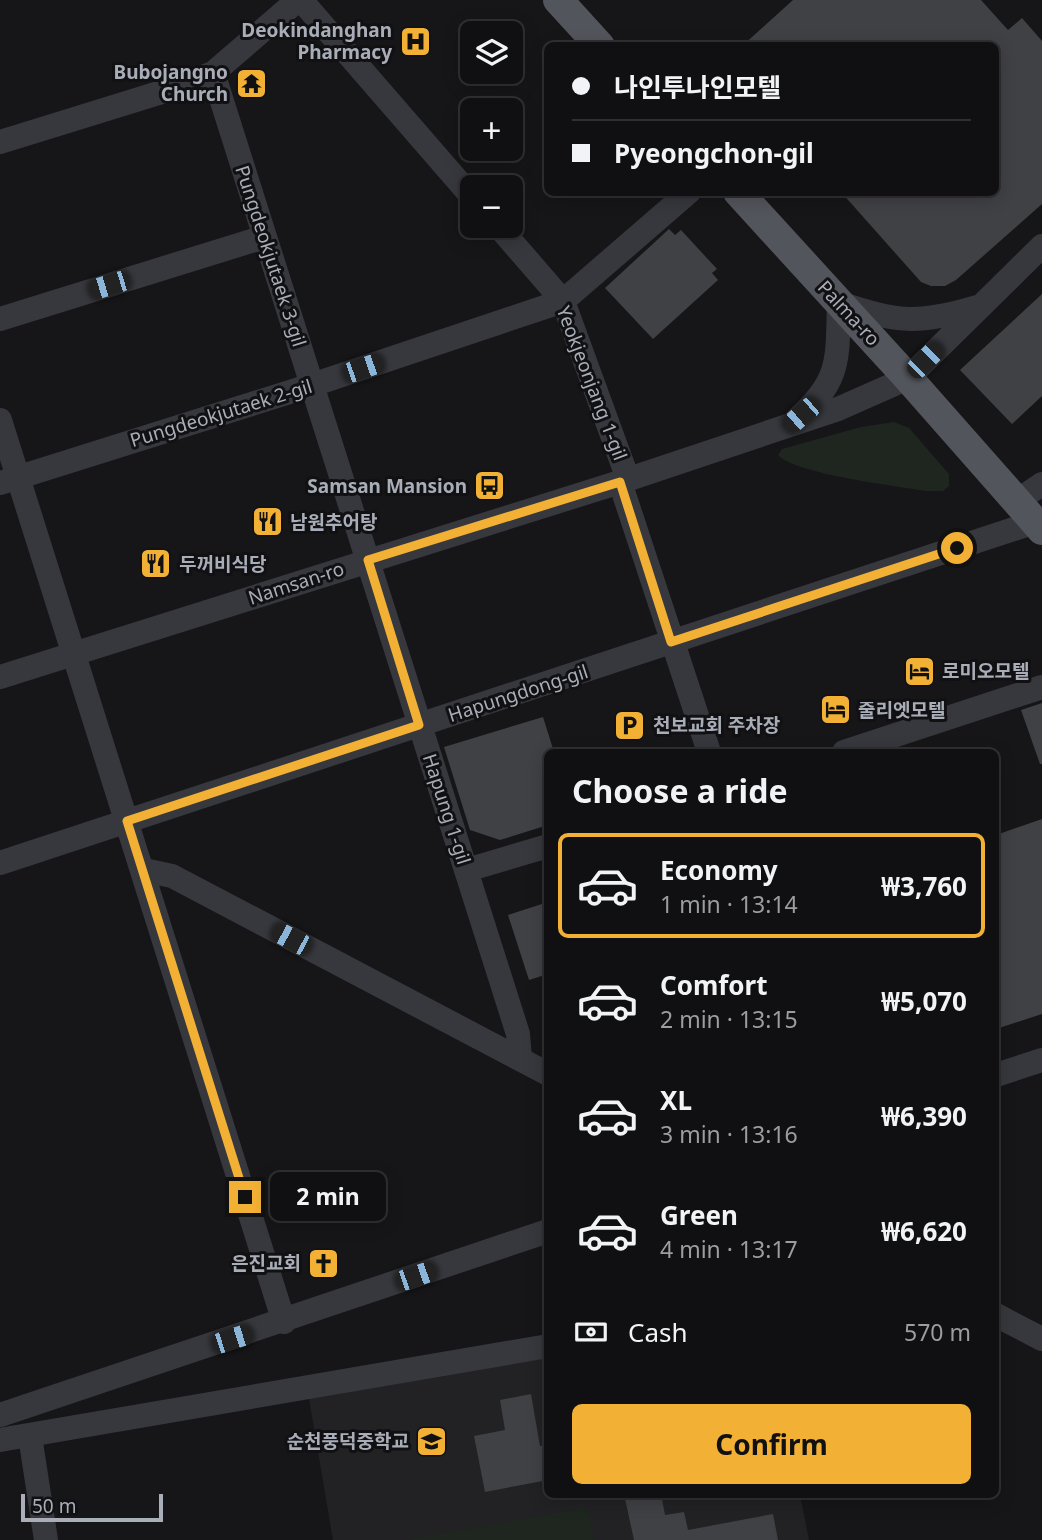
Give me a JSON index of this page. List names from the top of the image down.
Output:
{
  "streets": {
    "main road": ["Palma-ro"],
    "street": [
      "Pungdeokjutaek 3-gil",
      "Yeokjeonjang 1-gil",
      "Pungdeokjutaek 2-gil",
      "Namsan-ro",
      "Hapungdong-gil",
      "Hapung 1-gil"
    ]
  },
  "crossings": [
    ["Pungdeokjutaek 3-gil", "Pungdeokjutaek 2-gil"],
    ["Pungdeokjutaek 3-gil", "Namsan-ro"],
    ["Pungdeokjutaek 3-gil", "Hapung 1-gil"],
    ["Palma-ro", "Namsan-ro"],
    ["Palma-ro", "Hapungdong-gil"],
    ["Yeokjeonjang 1-gil", "Pungdeokjutaek 2-gil"],
    ["Yeokjeonjang 1-gil", "Namsan-ro"],
    ["Yeokjeonjang 1-gil", "Hapungdong-gil"],
    ["Namsan-ro", "Hapung 1-gil"],
    ["Hapungdong-gil", "Hapung 1-gil"]
  ],
  "places": {
    "hospital": ["Deokindanghan Pharmacy"],
    "temple": ["Bubojangno Church"],
    "bus stop": ["Samsan Mansion"],
    "restaurant": ["남원추어탕", "두꺼비식당"],
    "hotel": ["로미오모텔", "줄리엣모텔"],
    "parking": ["천보교회 주차장"],
    "church": ["은진교회"],
    "school or university": ["순천풍덕중학교"]
  },
  "scale_bar": "50 m",
  "page": {
    "map_buttons": ["+", "−"],
    "banner": ["나인투나인모텔", "Pyeongchon-gil"],
    "heading": "Choose a ride",
    "list": [
      {
        "name": "Economy",
        "note": "1 min · 13:14",
        "value": "₩3,760"
      },
      {
        "name": "Comfort",
        "note": "2 min · 13:15",
        "value": "₩5,070"
      },
      {
        "name": "XL",
        "note": "3 min · 13:16",
        "value": "₩6,390"
      },
      {
        "name": "Green",
        "note": "4 min · 13:17",
        "value": "₩6,620"
      }
    ],
    "bubble": "2 min",
    "pay": ["Cash", "570 m"],
    "buttons": "Confirm",
    "scale": "50 m"
  }
}
